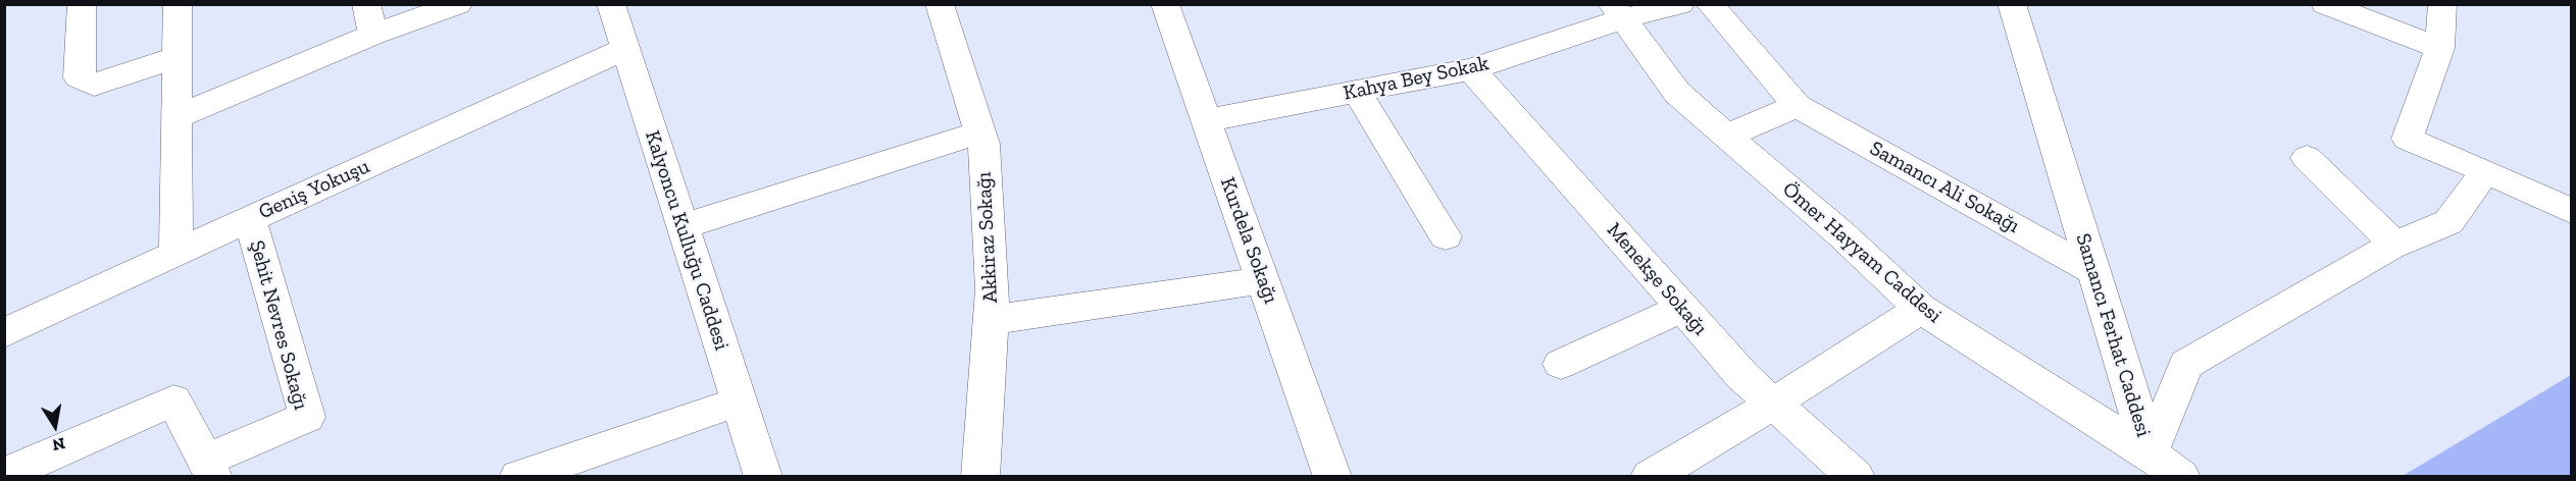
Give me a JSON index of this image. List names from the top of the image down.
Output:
{
  "streets": {
    "street": [
      "Kahya Bey Sokak",
      "Samancı Ali Sokağı",
      "Geniş Yokuşu",
      "Akkiraz Sokağı",
      "Kalyoncu Kulluğu Caddesi",
      "Kurdela Sokağı",
      "Ömer Hayyam Caddesi",
      "Menekşe Sokağı",
      "Şehit Nevres Sokağı",
      "Samancı Ferhat Caddesi"
    ]
  },
  "crossings": [
    ["Kahya Bey Sokak", "Kurdela Sokağı"],
    ["Kahya Bey Sokak", "Ömer Hayyam Caddesi"],
    ["Kahya Bey Sokak", "Menekşe Sokağı"],
    ["Samancı Ali Sokağı", "Samancı Ferhat Caddesi"],
    ["Geniş Yokuşu", "Kalyoncu Kulluğu Caddesi"],
    ["Geniş Yokuşu", "Şehit Nevres Sokağı"],
    ["Ömer Hayyam Caddesi", "Samancı Ferhat Caddesi"]
  ],
  "north": "bottom"
}
